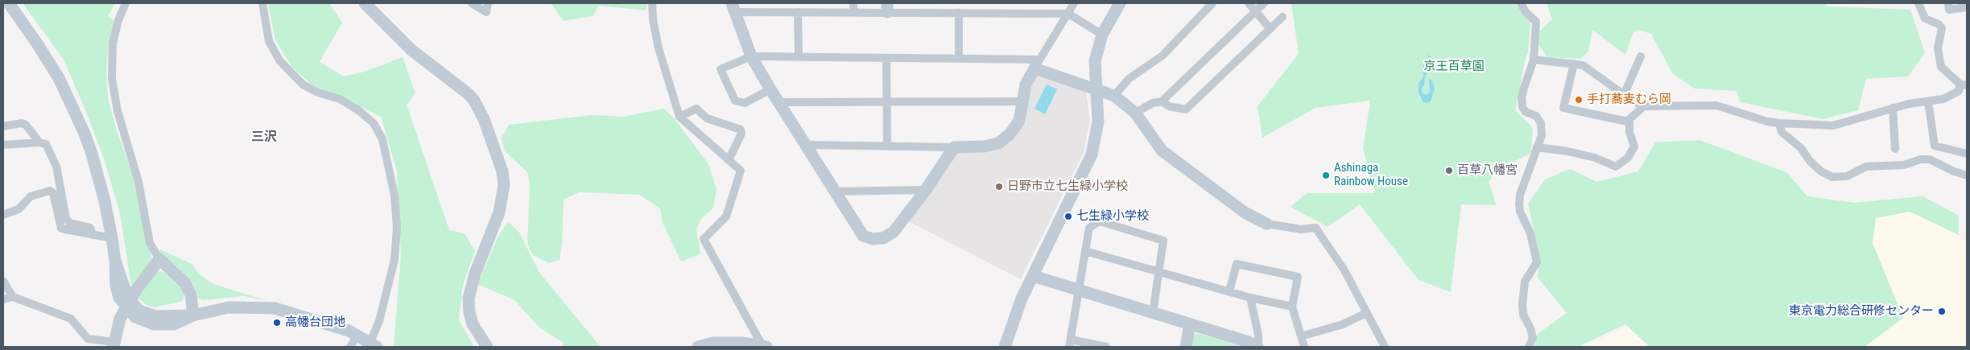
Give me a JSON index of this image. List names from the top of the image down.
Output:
{
  "districts": ["三沢"],
  "parks": ["京王百草園"],
  "places": [
    "手打蕎麦むら岡",
    "百草八幡宮",
    "Ashinaga Rainbow House",
    "日野市立七生緑小学校",
    "七生緑小学校",
    "東京電力総合研修センター",
    "高幡台団地"
  ]
}
